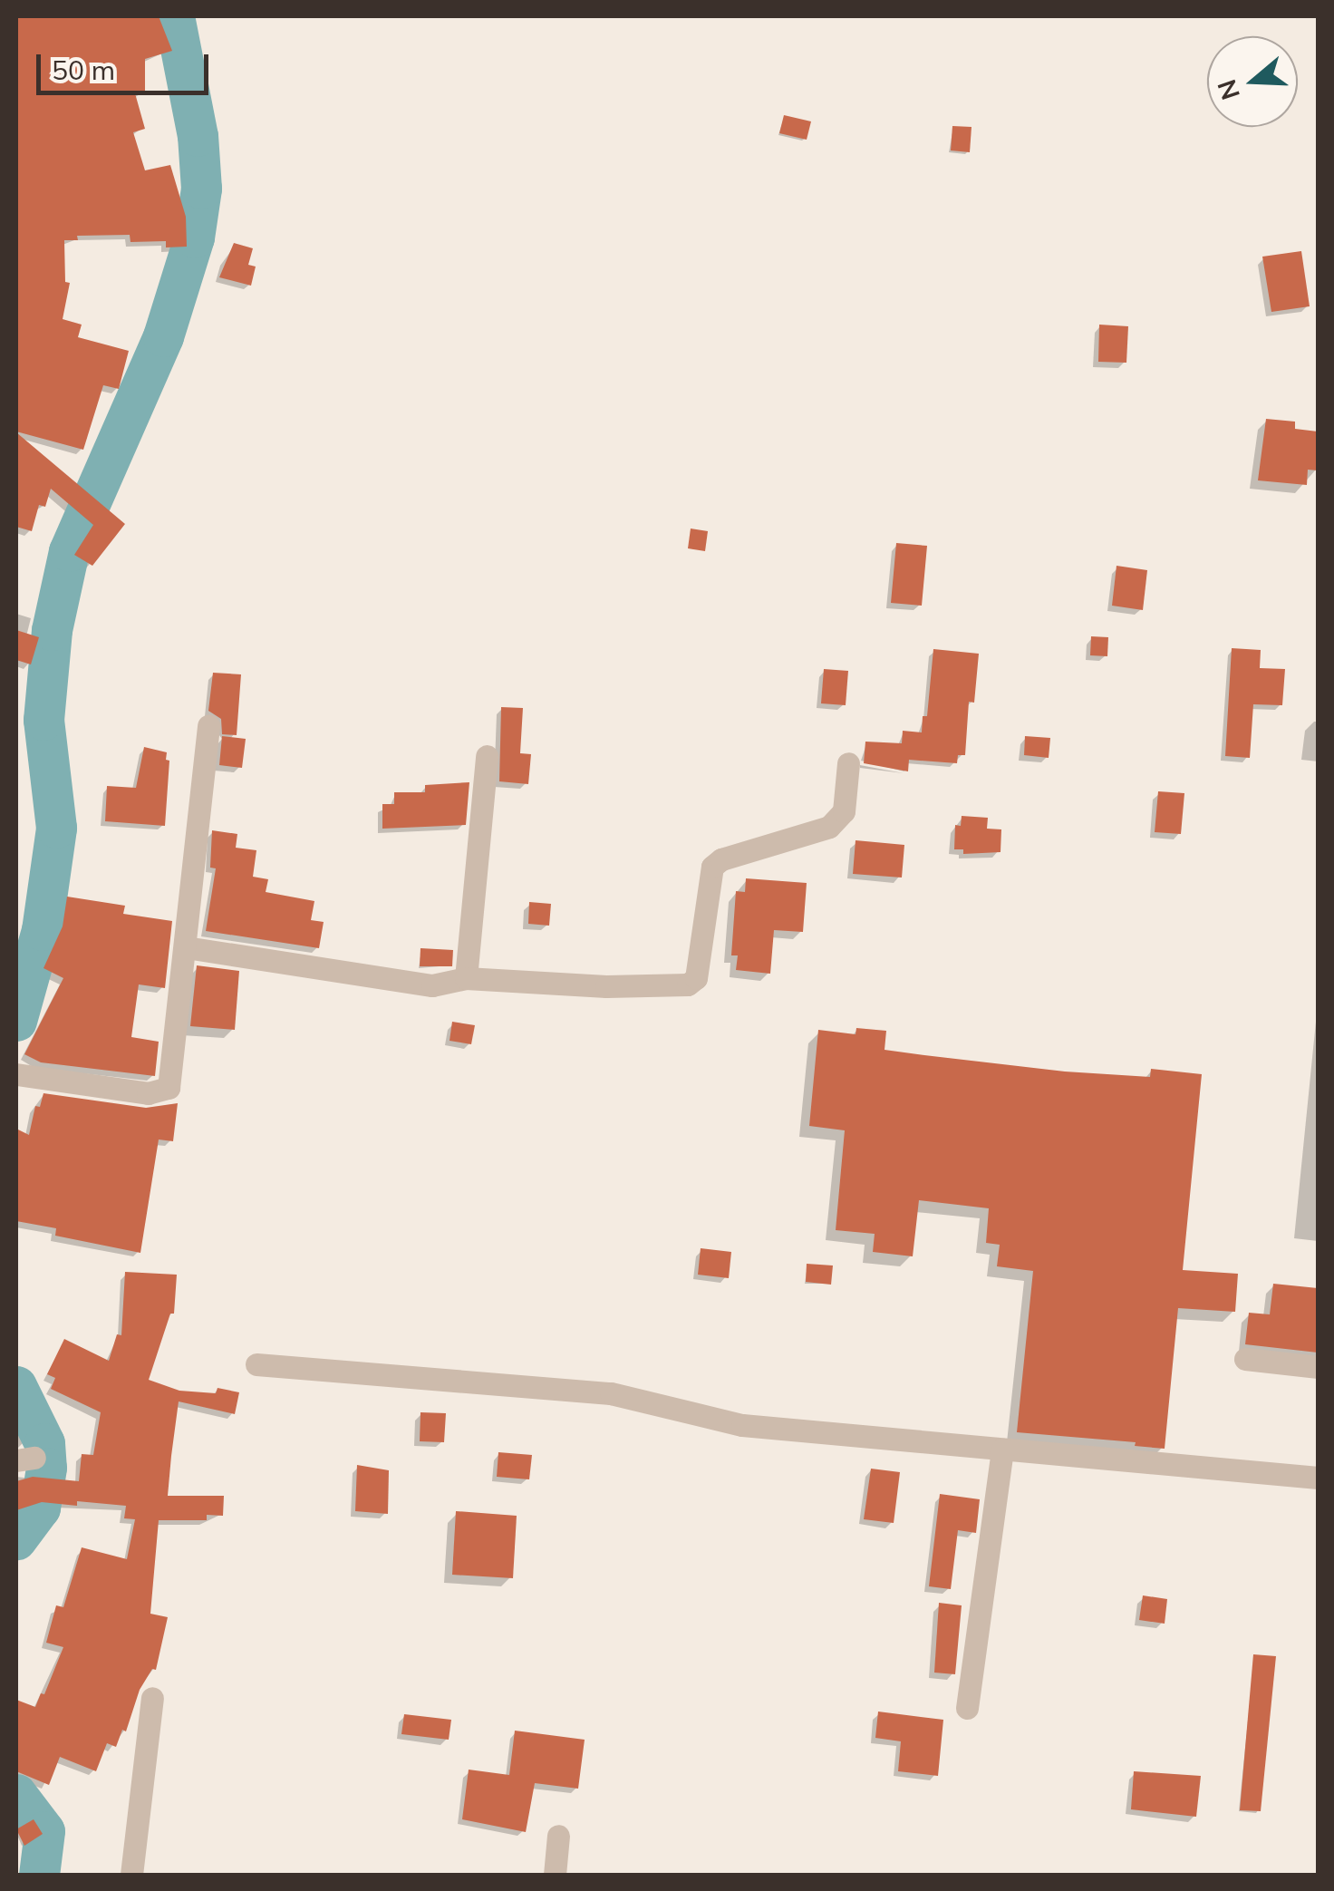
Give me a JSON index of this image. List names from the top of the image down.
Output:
{
  "scale_bar": "50 m",
  "north": "left"
}
